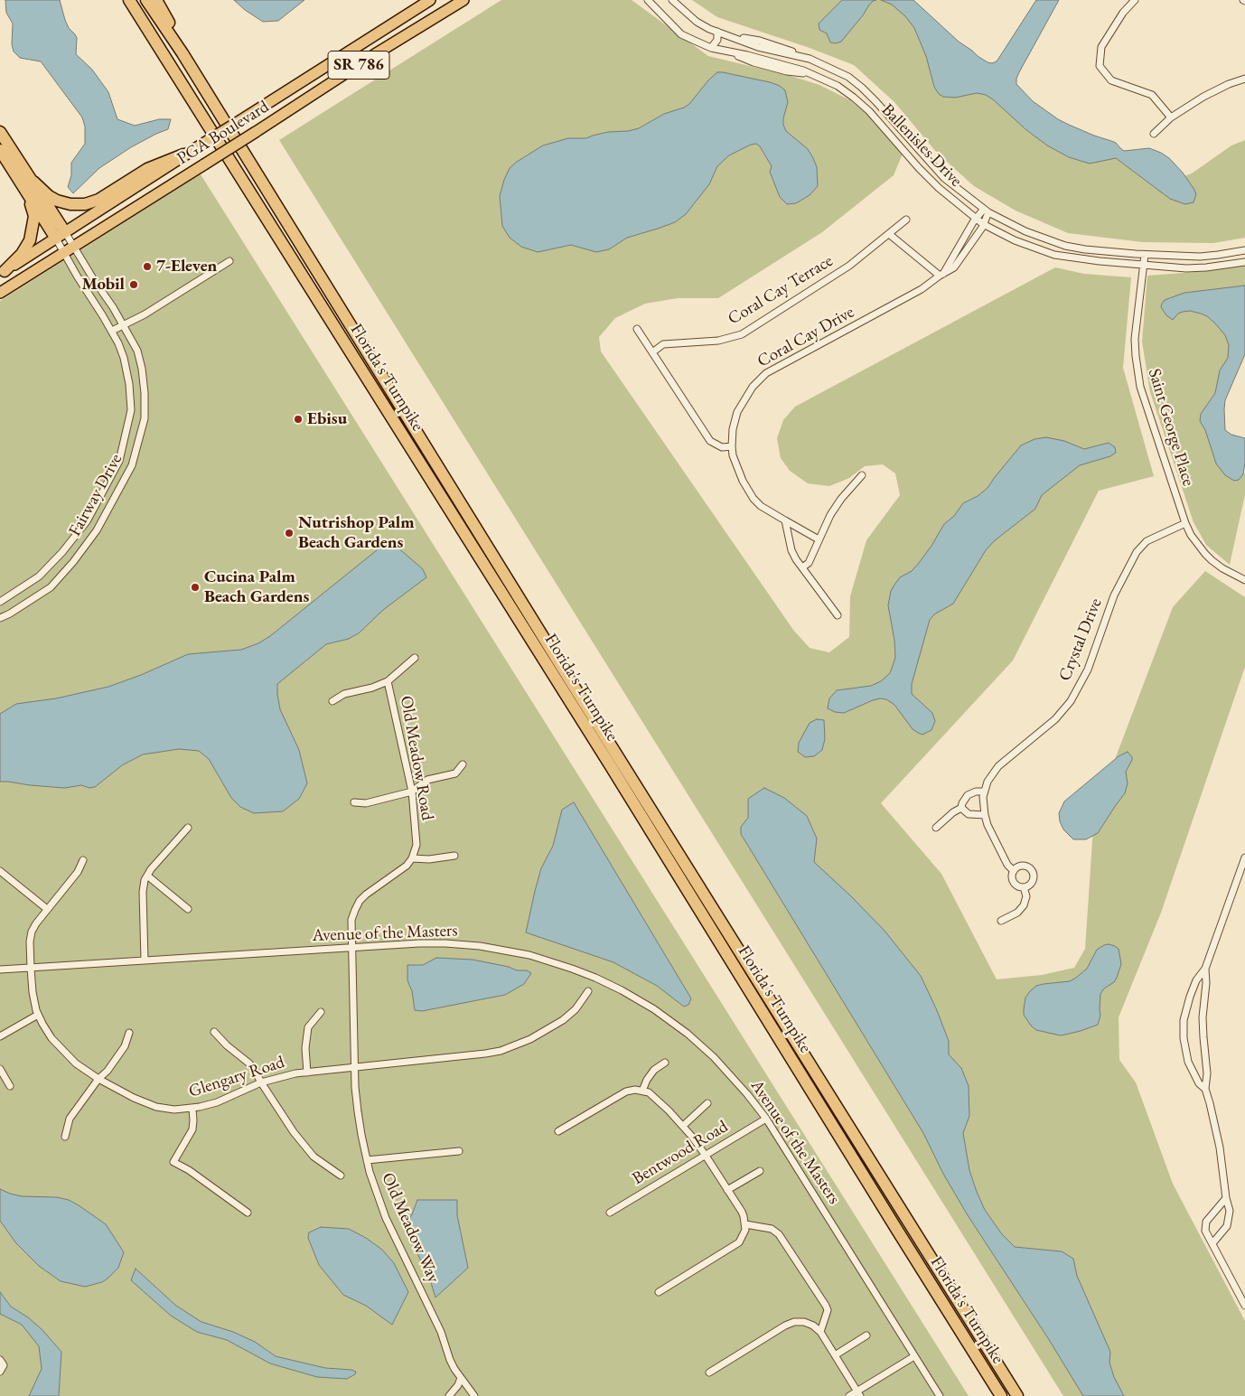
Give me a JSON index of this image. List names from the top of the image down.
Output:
{
  "streets": {
    "highway": ["Florida's Turnpike"],
    "main road": ["SR 786", "PGA Boulevard"],
    "street": [
      "Ballenisles Drive",
      "Coral Cay Terrace",
      "Coral Cay Drive",
      "Saint George Place",
      "Fairway Drive",
      "Crystal Drive",
      "Old Meadow Road",
      "Avenue of the Masters",
      "Glengary Road",
      "Bentwood Road",
      "Old Meadow Way"
    ]
  },
  "crossings": [
    ["PGA Boulevard", "Fairway Drive"],
    ["Ballenisles Drive", "Coral Cay Drive"],
    ["Ballenisles Drive", "Saint George Place"],
    ["Saint George Place", "Crystal Drive"],
    ["Avenue of the Masters", "Glengary Road"],
    ["Avenue of the Masters", "Bentwood Road"],
    ["Avenue of the Masters", "Old Meadow Way"],
    ["Glengary Road", "Old Meadow Way"]
  ],
  "places": [
    "7-Eleven",
    "Mobil",
    "Ebisu",
    "Nutrishop Palm Beach Gardens",
    "Cucina Palm Beach Gardens"
  ]
}
